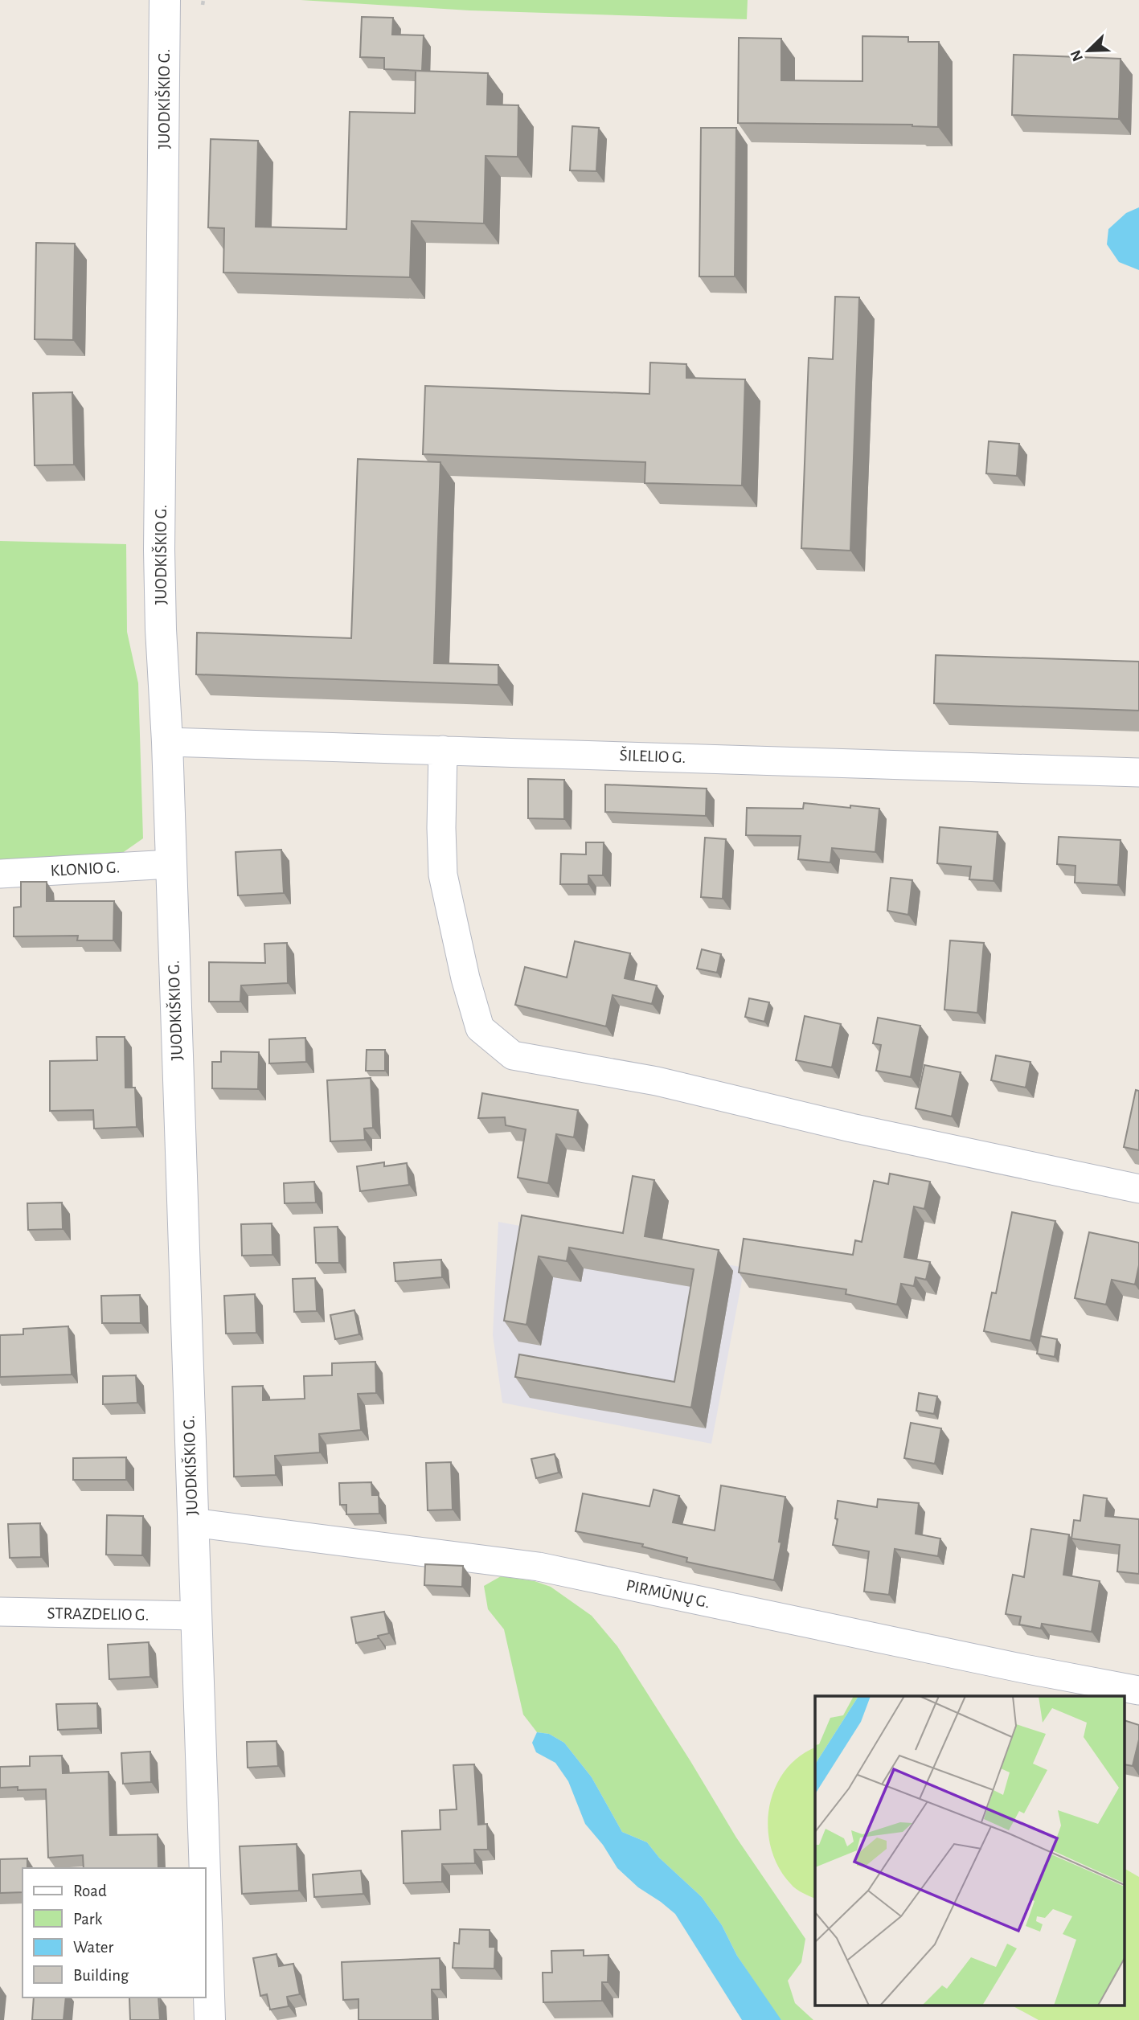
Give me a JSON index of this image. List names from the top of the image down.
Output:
{
  "streets": {
    "street": [
      "JUODKIŠKIO G.",
      "ŠILELIO G.",
      "KLONIO G.",
      "PIRMŪNŲ G.",
      "STRAZDELIO G."
    ]
  },
  "crossings": [
    ["JUODKIŠKIO G.", "ŠILELIO G."],
    ["JUODKIŠKIO G.", "KLONIO G."],
    ["JUODKIŠKIO G.", "PIRMŪNŲ G."],
    ["JUODKIŠKIO G.", "STRAZDELIO G."]
  ],
  "legend": [
    "Road",
    "Park",
    "Water",
    "Building"
  ],
  "north": "bottom left"
}
